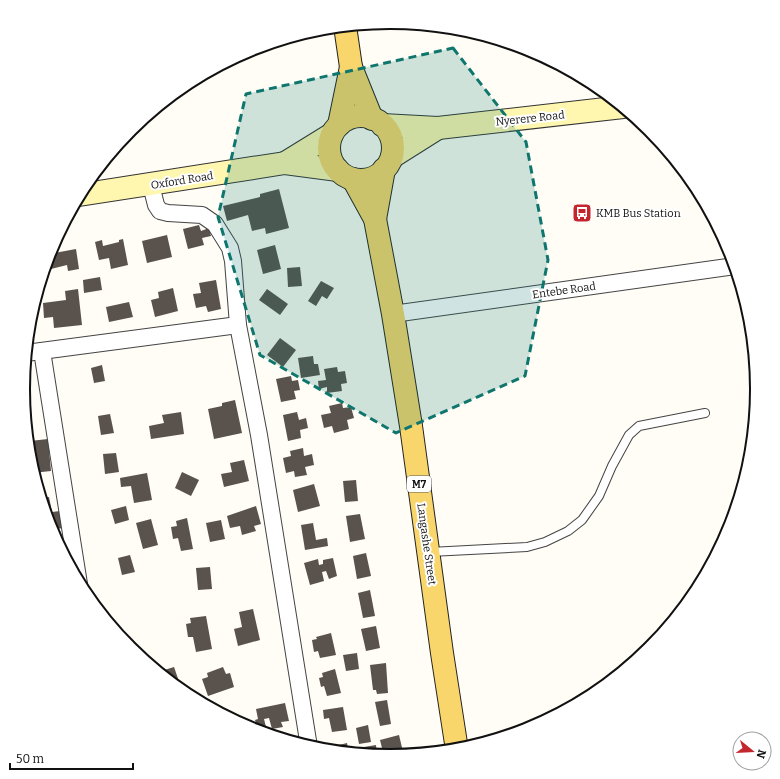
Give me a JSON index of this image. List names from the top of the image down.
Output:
{
  "streets": {
    "main road": [
      "Nyerere Road",
      "Oxford Road",
      "M7",
      "Langashe Street"
    ],
    "street": ["Entebe Road"]
  },
  "crossings": [
    ["Nyerere Road", "Oxford Road"],
    ["Nyerere Road", "M7"],
    ["Nyerere Road", "Langashe Street"],
    ["Oxford Road", "M7"],
    ["Oxford Road", "Langashe Street"],
    ["Entebe Road", "Langashe Street"],
    ["M7", "Langashe Street"]
  ],
  "places": {
    "bus stop": ["KMB Bus Station"]
  },
  "scale_bar": "50 m",
  "north": "right"
}
